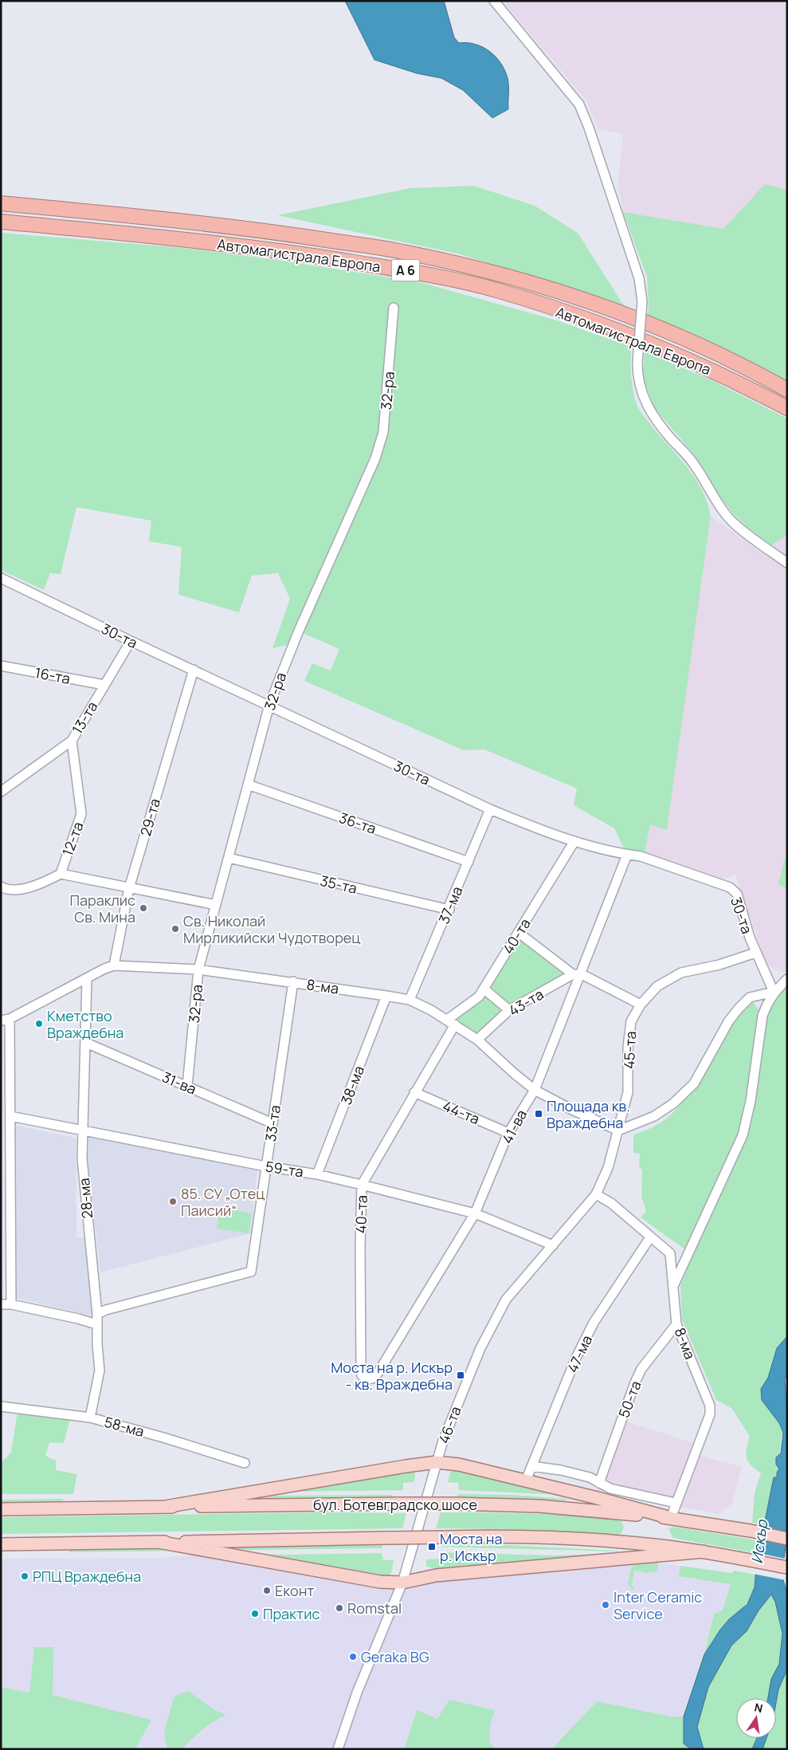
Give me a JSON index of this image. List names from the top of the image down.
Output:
{
  "streets": {
    "highway": ["Автомагистрала Европа", "A 6"],
    "main road": ["бул. Ботевградско шосе"],
    "street": [
      "32-ра",
      "30-та",
      "16-та",
      "13-та",
      "29-та",
      "36-та",
      "12-та",
      "35-та",
      "37-ма",
      "40-та",
      "8-ма",
      "43-та",
      "45-та",
      "31-ва",
      "38-ма",
      "44-та",
      "33-та",
      "41-ва",
      "59-та",
      "28-ма",
      "47-ма",
      "50-та",
      "46-та",
      "58-ма"
    ]
  },
  "crossings": [
    ["32-ра", "30-та"],
    ["32-ра", "36-та"],
    ["32-ра", "35-та"],
    ["32-ра", "8-ма"],
    ["32-ра", "31-ва"],
    ["30-та", "13-та"],
    ["30-та", "29-та"],
    ["30-та", "37-ма"],
    ["30-та", "40-та"],
    ["30-та", "45-та"],
    ["30-та", "41-ва"],
    ["16-та", "13-та"],
    ["13-та", "12-та"],
    ["29-та", "8-ма"],
    ["36-та", "37-ма"],
    ["35-та", "37-ма"],
    ["37-ма", "8-ма"],
    ["40-та", "8-ма"],
    ["40-та", "44-та"],
    ["40-та", "41-ва"],
    ["40-та", "59-та"],
    ["8-ма", "43-та"],
    ["8-ма", "45-та"],
    ["8-ма", "38-ма"],
    ["8-ма", "33-та"],
    ["8-ма", "41-ва"],
    ["8-ма", "28-ма"],
    ["8-ма", "50-та"],
    ["8-ма", "46-та"],
    ["8-ма", "бул. Ботевградско шосе"],
    ["43-та", "41-ва"],
    ["45-та", "46-та"],
    ["31-ва", "33-та"],
    ["31-ва", "28-ма"],
    ["38-ма", "59-та"],
    ["44-та", "41-ва"],
    ["33-та", "59-та"],
    ["33-та", "28-ма"],
    ["41-ва", "59-та"],
    ["59-та", "28-ма"],
    ["59-та", "46-та"],
    ["28-ма", "58-ма"]
  ],
  "water": ["Искър"],
  "places": {
    "other": [
      "Параклис Св. Мина",
      "Св. Николай Мирликийски Чудотворец",
      "Кметство Враждебна",
      "85. СУ „Отец Паисий“",
      "РПЦ Враждебна",
      "Еконт",
      "Inter Ceramic Service",
      "Romstal",
      "Практис",
      "Geraka BG"
    ],
    "transit": ["Площада кв. Враждебна", "Моста на р. Искър - кв. Враждебна", "Моста на р. Искър"]
  },
  "north": "top"
}
